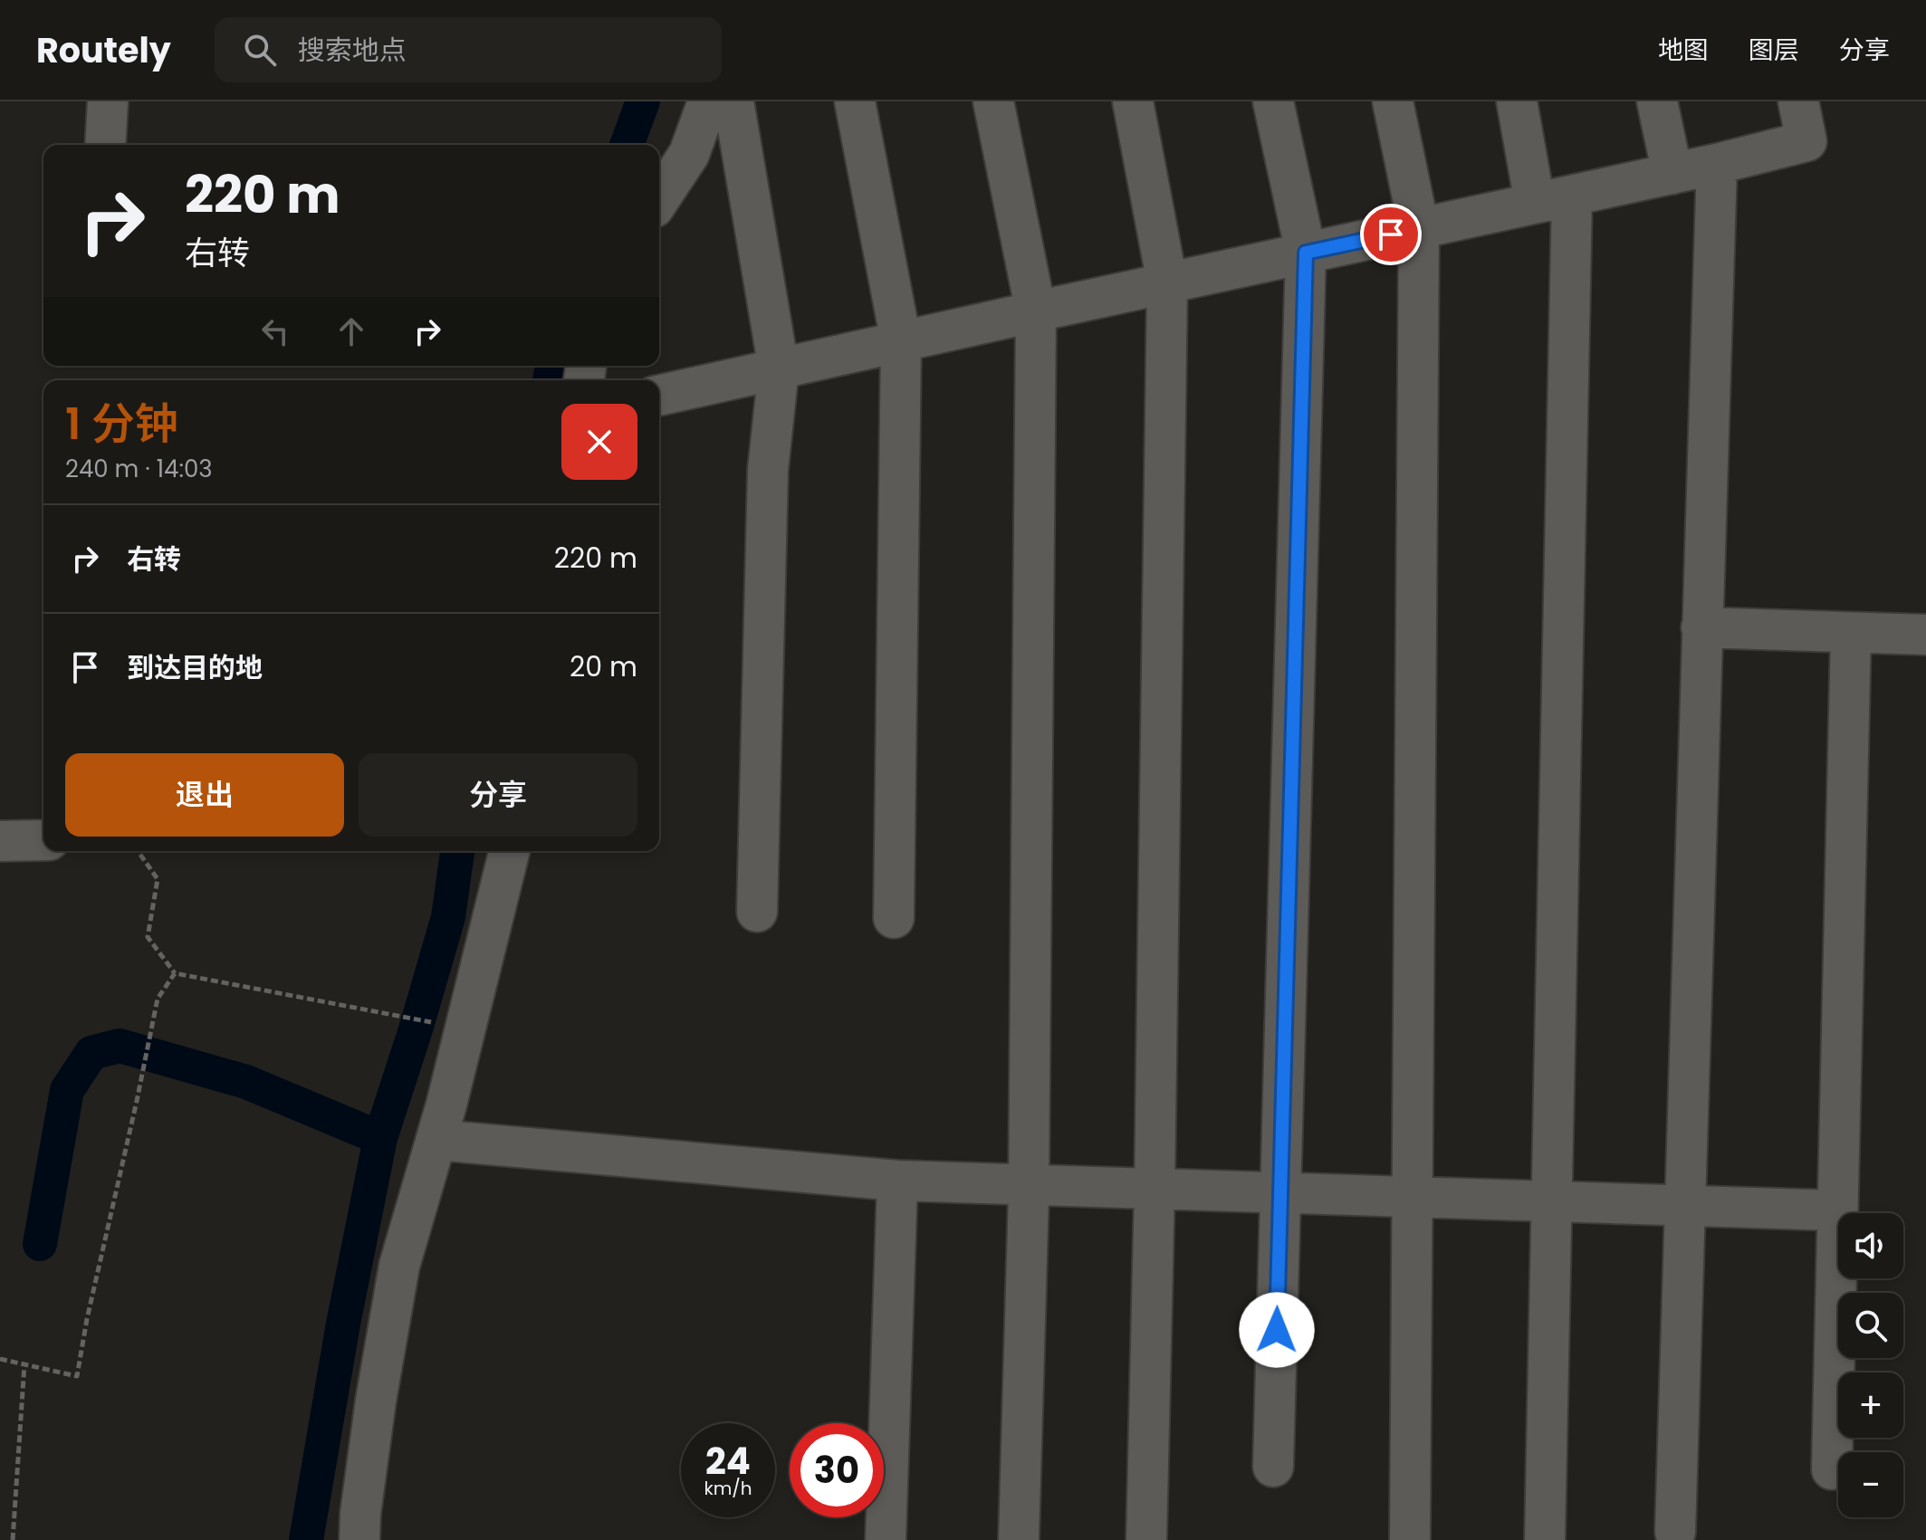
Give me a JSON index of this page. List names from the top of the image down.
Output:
{
  "page": {
    "header": "Routely",
    "search": "搜索地点",
    "nav": ["地图", "图层", "分享"],
    "turn": ["220 m", "右转"],
    "heading": ["1 分钟", "240 m · 14:03"],
    "list": [
      {
        "name": "右转",
        "value": "220 m"
      },
      {
        "name": "到达目的地",
        "value": "20 m"
      }
    ],
    "buttons": ["退出", "分享"],
    "map_buttons": ["+", "−"],
    "speed": "24 km/h",
    "limit": "30"
  }
}
